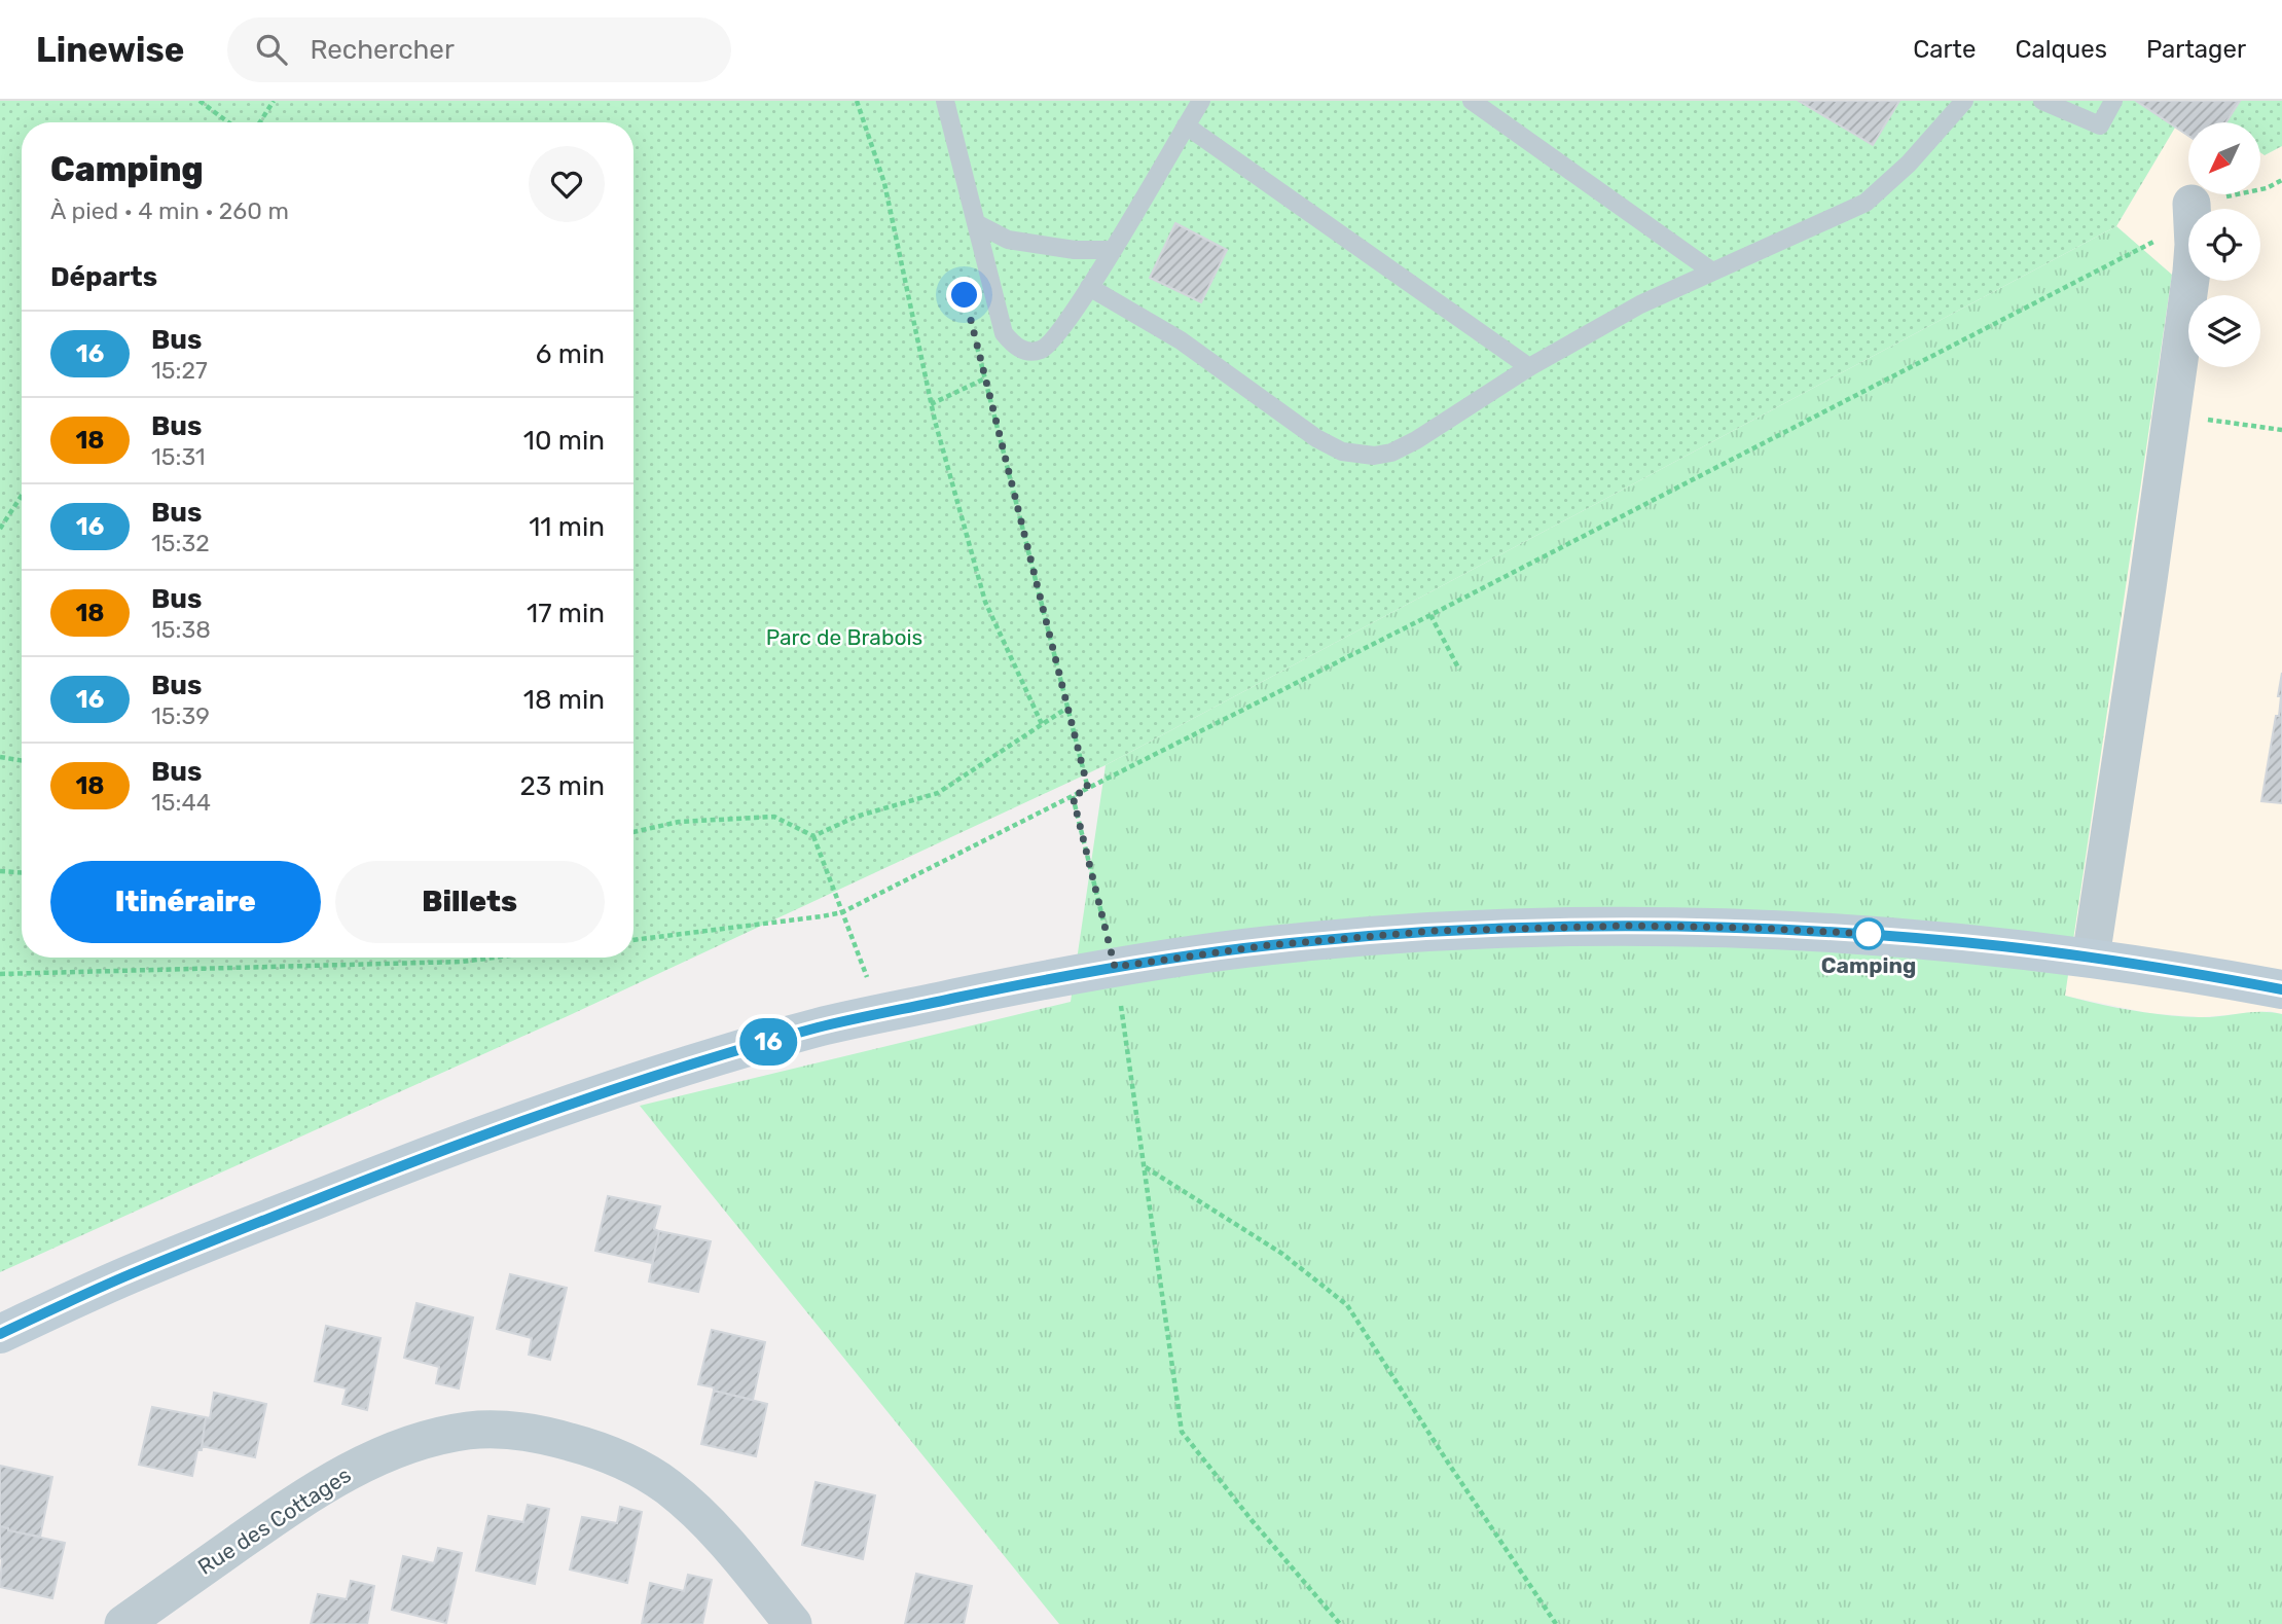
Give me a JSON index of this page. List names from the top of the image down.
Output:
{
  "streets": {
    "street": ["Rue des Cottages"]
  },
  "parks": ["Parc de Brabois"],
  "places": ["Camping"],
  "lines": ["bus line 16"],
  "north": "bottom left",
  "page": {
    "header": "Linewise",
    "search": "Rechercher",
    "nav": ["Carte", "Calques", "Partager"],
    "on_map": "16",
    "heading": [
      ["Camping", "À pied · 4 min · 260 m"],
      "Départs"
    ],
    "list": [
      {
        "mark": "16",
        "name": "Bus",
        "note": "15:27",
        "value": "6 min"
      },
      {
        "mark": "18",
        "name": "Bus",
        "note": "15:31",
        "value": "10 min"
      },
      {
        "mark": "16",
        "name": "Bus",
        "note": "15:32",
        "value": "11 min"
      },
      {
        "mark": "18",
        "name": "Bus",
        "note": "15:38",
        "value": "17 min"
      },
      {
        "mark": "16",
        "name": "Bus",
        "note": "15:39",
        "value": "18 min"
      },
      {
        "mark": "18",
        "name": "Bus",
        "note": "15:44",
        "value": "23 min"
      }
    ],
    "buttons": ["Itinéraire", "Billets"]
  }
}
